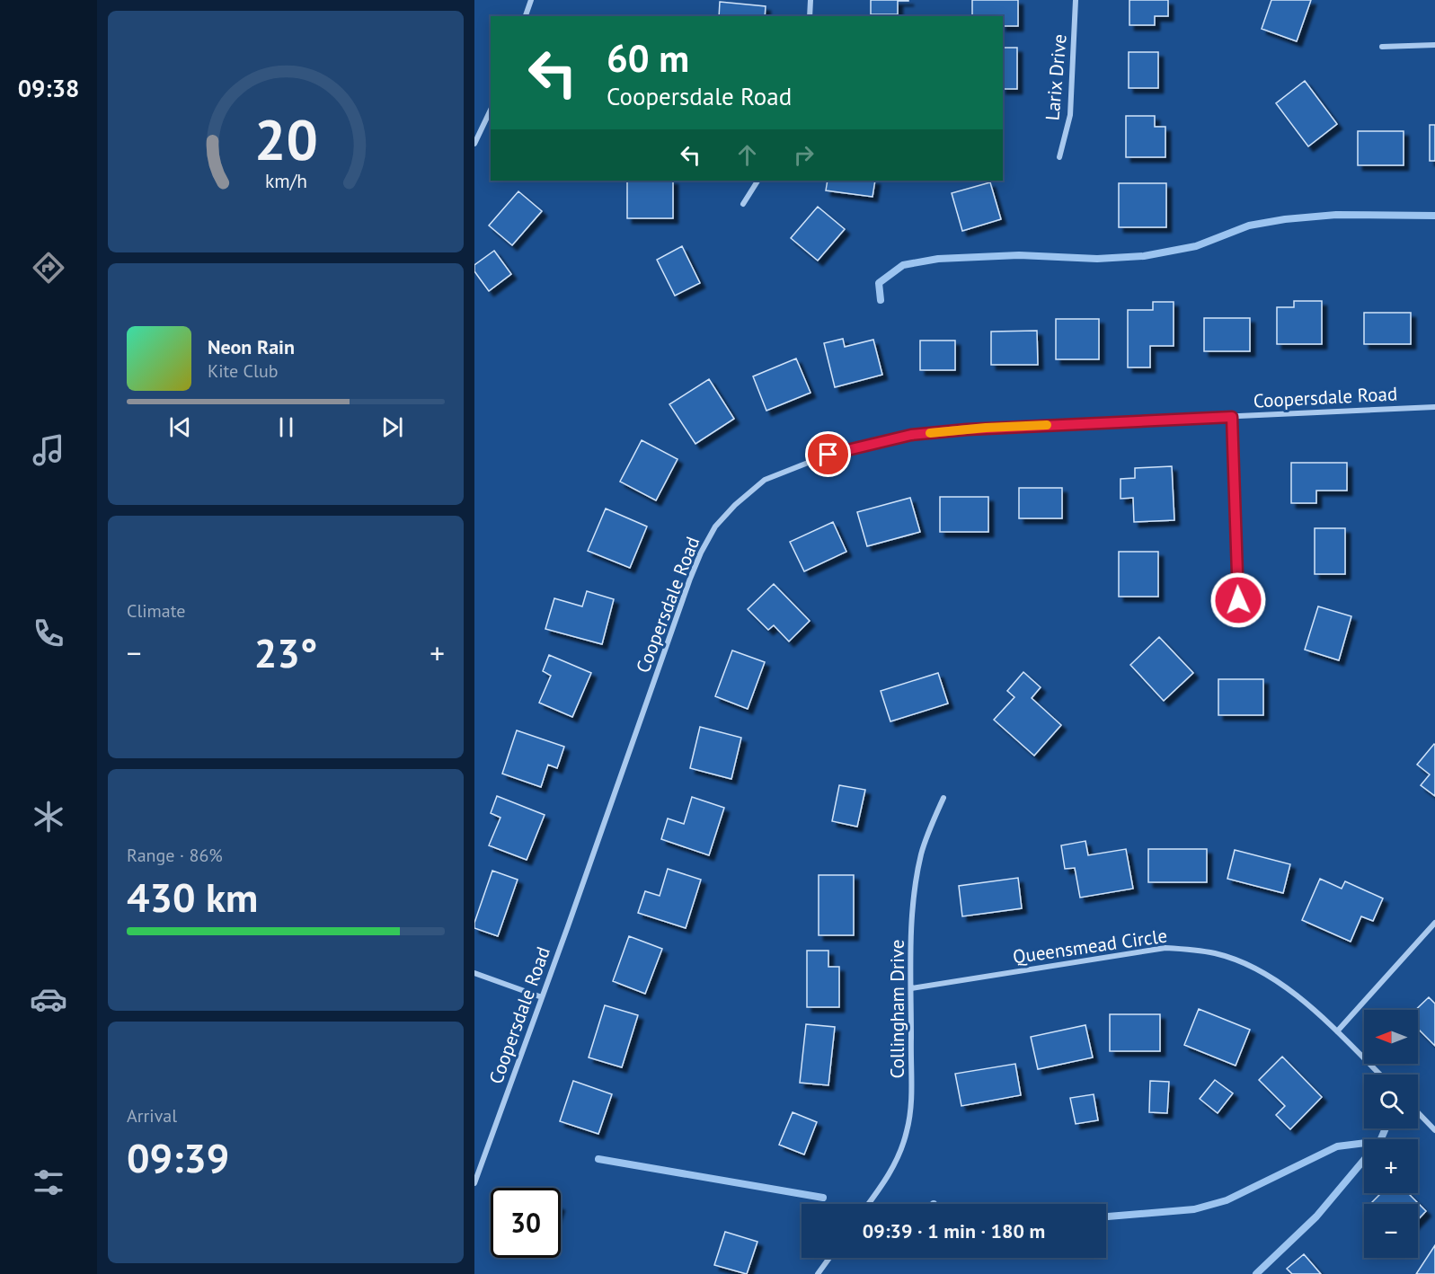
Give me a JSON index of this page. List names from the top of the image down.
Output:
{
  "streets": {
    "street": [
      "Larix Drive",
      "Coopersdale Road",
      "Queensmead Circle",
      "Collingham Drive"
    ]
  },
  "crossings": [
    ["Queensmead Circle", "Collingham Drive"]
  ],
  "north": "left",
  "page": {
    "tabs": "09:38",
    "turn": ["60 m", "Coopersdale Road"],
    "song": ["Neon Rain", "Kite Club"],
    "tile": [
      "Climate",
      ["Range · 86%", "430 km"],
      ["Arrival", "09:39"]
    ],
    "heat": ["−", "23°", "+"],
    "map_buttons": ["+", "−"],
    "limit": "30",
    "trip": "09:39 · 1 min · 180 m",
    "gauge": ["20", "km/h"]
  }
}
